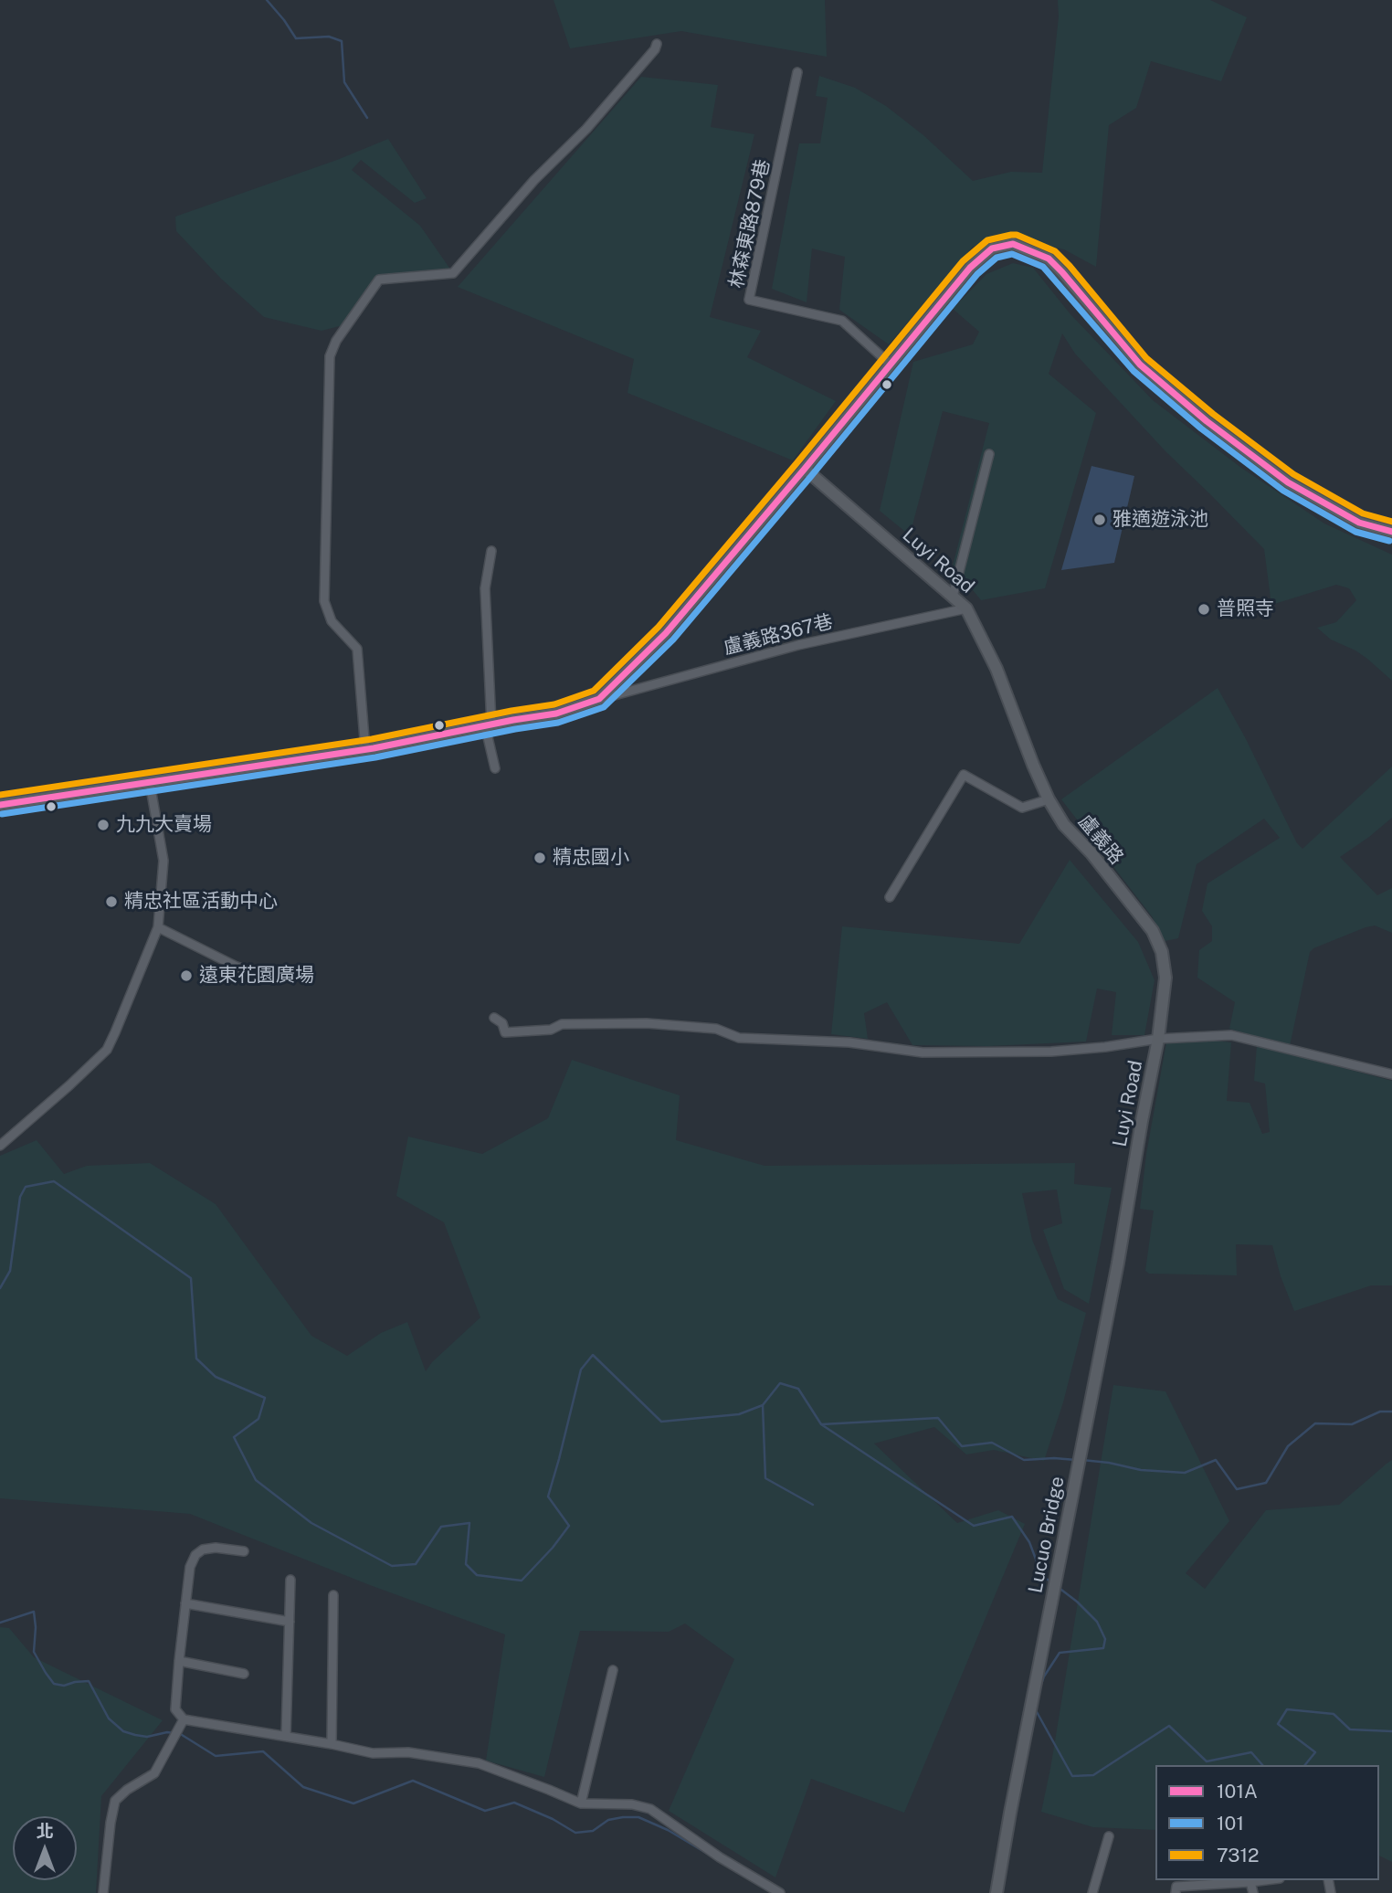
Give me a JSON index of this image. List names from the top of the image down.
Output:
{
  "streets": {
    "main road": ["Luyi Road", "Lucuo Bridge"],
    "street": ["林森東路879巷", "盧義路367巷"]
  },
  "crossings": [
    ["Luyi Road", "盧義路367巷"],
    ["Luyi Road", "Lucuo Bridge"]
  ],
  "places": [
    "雅適遊泳池",
    "普照寺",
    "九九大賣場",
    "精忠國小",
    "精忠社區活動中心",
    "遠東花園廣場"
  ],
  "lines": ["transit line 7312", "transit line 101A", "transit line 101"],
  "legend": ["101A", "101", "7312"],
  "north": "top"
}
